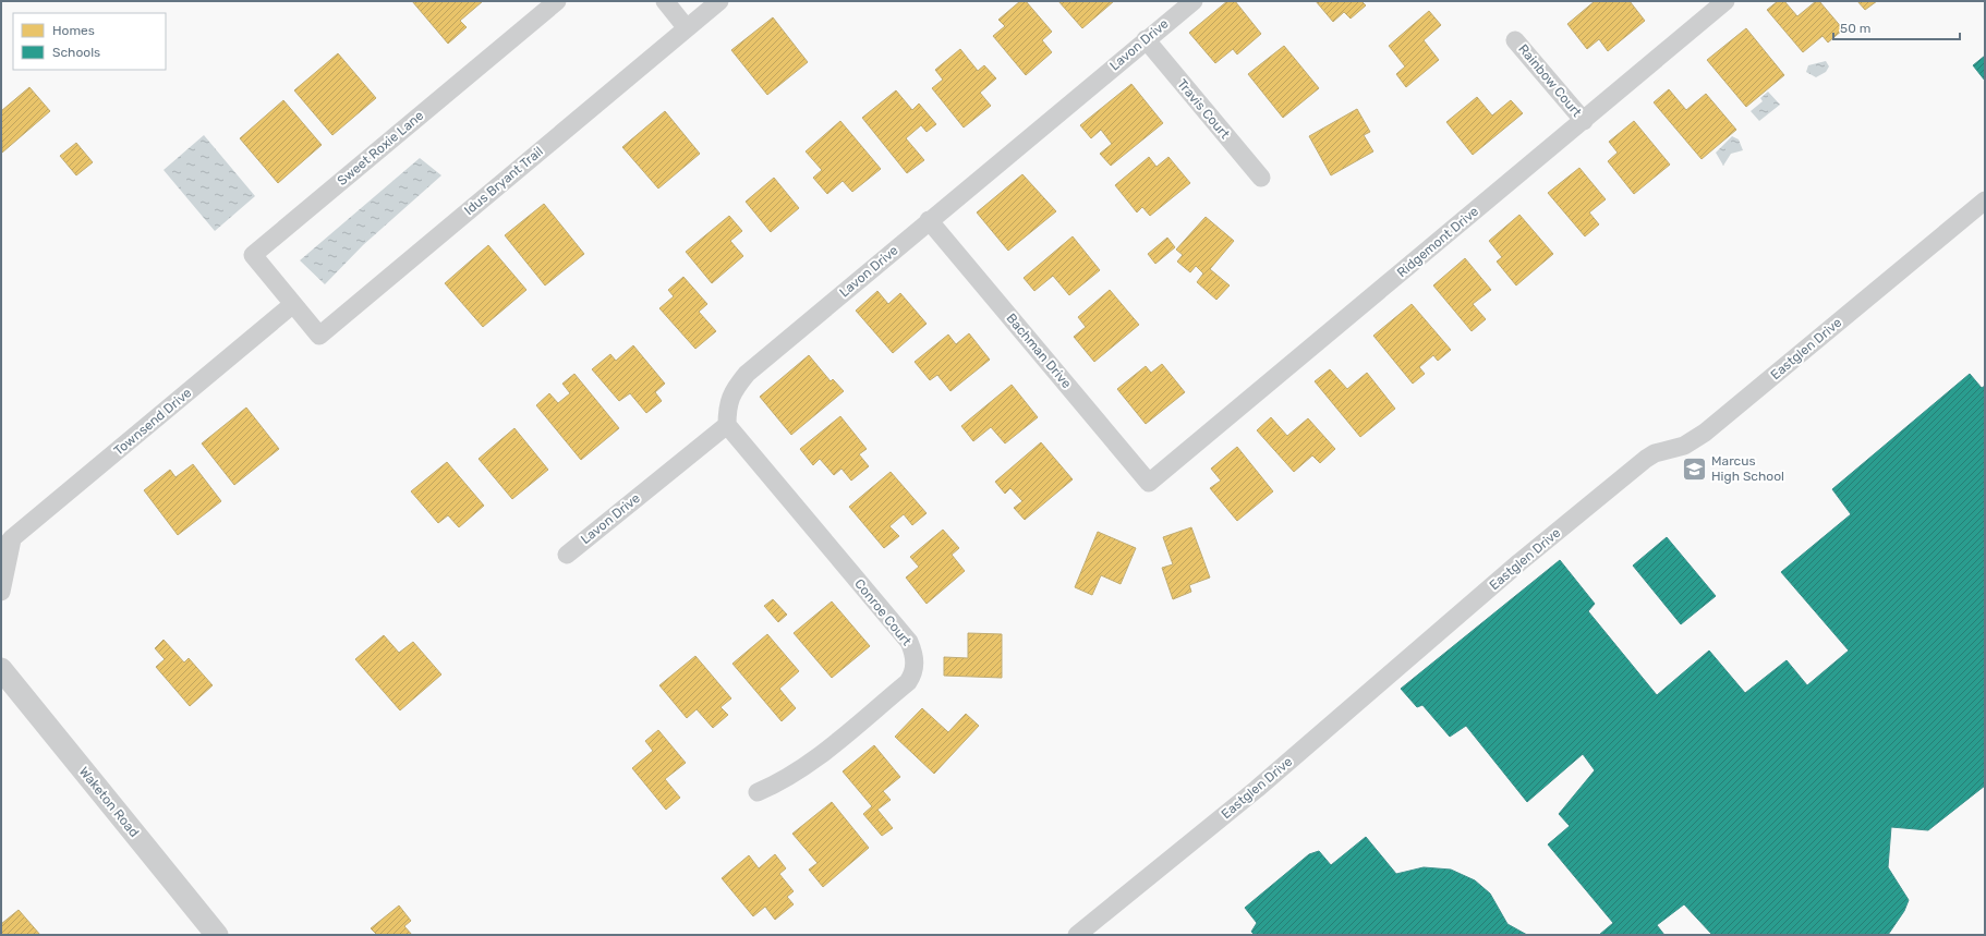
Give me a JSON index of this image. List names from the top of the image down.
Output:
{
  "streets": {
    "street": [
      "Lavon Drive",
      "Rainbow Court",
      "Travis Court",
      "Sweet Roxie Lane",
      "Idus Bryant Trail",
      "Ridgemont Drive",
      "Eastglen Drive",
      "Bachman Drive",
      "Townsend Drive",
      "Conroe Court",
      "Waketon Road"
    ]
  },
  "crossings": [
    ["Lavon Drive", "Travis Court"],
    ["Lavon Drive", "Bachman Drive"],
    ["Lavon Drive", "Conroe Court"],
    ["Rainbow Court", "Ridgemont Drive"],
    ["Sweet Roxie Lane", "Idus Bryant Trail"],
    ["Sweet Roxie Lane", "Townsend Drive"],
    ["Idus Bryant Trail", "Townsend Drive"],
    ["Ridgemont Drive", "Bachman Drive"]
  ],
  "places": {
    "school or university": ["Marcus High School"]
  },
  "legend": ["Homes", "Schools"],
  "scale_bar": "50 m"
}
